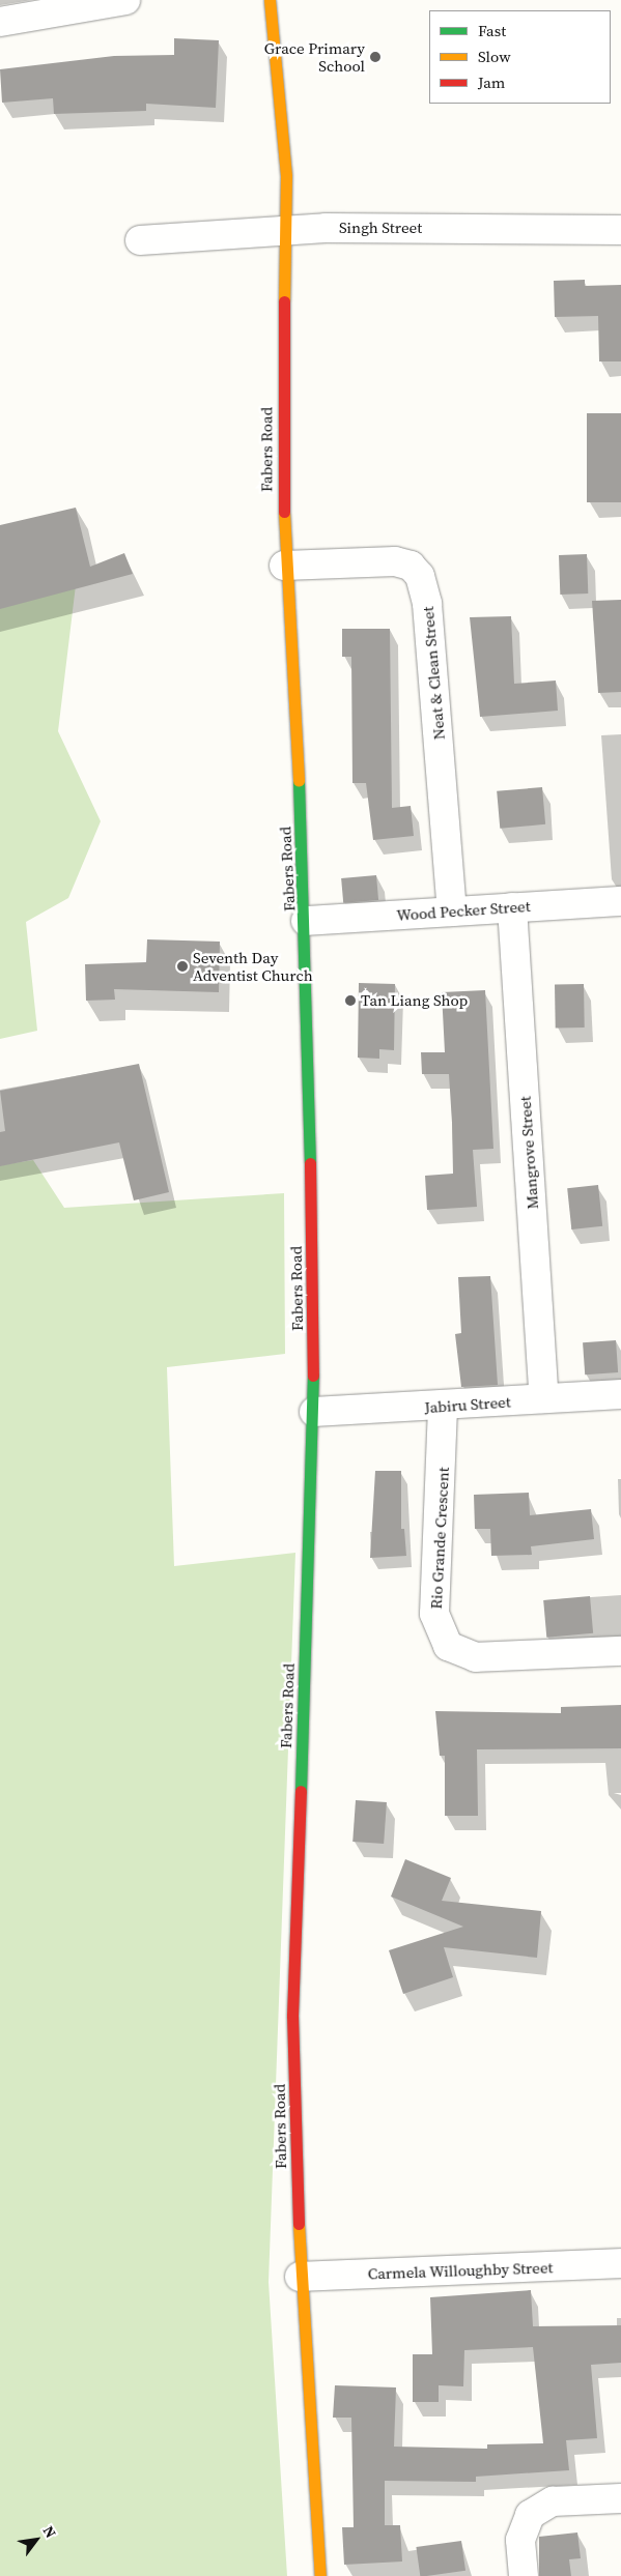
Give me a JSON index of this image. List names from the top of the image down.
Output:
{
  "streets": {
    "main road": ["Fabers Road"],
    "street": [
      "Singh Street",
      "Neat & Clean Street",
      "Wood Pecker Street",
      "Mangrove Street",
      "Jabiru Street",
      "Rio Grande Crescent",
      "Carmela Willoughby Street"
    ]
  },
  "crossings": [
    ["Singh Street", "Fabers Road"],
    ["Fabers Road", "Neat & Clean Street"],
    ["Fabers Road", "Wood Pecker Street"],
    ["Fabers Road", "Jabiru Street"],
    ["Fabers Road", "Carmela Willoughby Street"],
    ["Neat & Clean Street", "Wood Pecker Street"],
    ["Wood Pecker Street", "Mangrove Street"],
    ["Mangrove Street", "Jabiru Street"],
    ["Jabiru Street", "Rio Grande Crescent"]
  ],
  "places": ["Grace Primary School", "Seventh Day Adventist Church", "Tan Liang Shop"],
  "legend": ["Fast", "Slow", "Jam"],
  "north": "top right"
}
